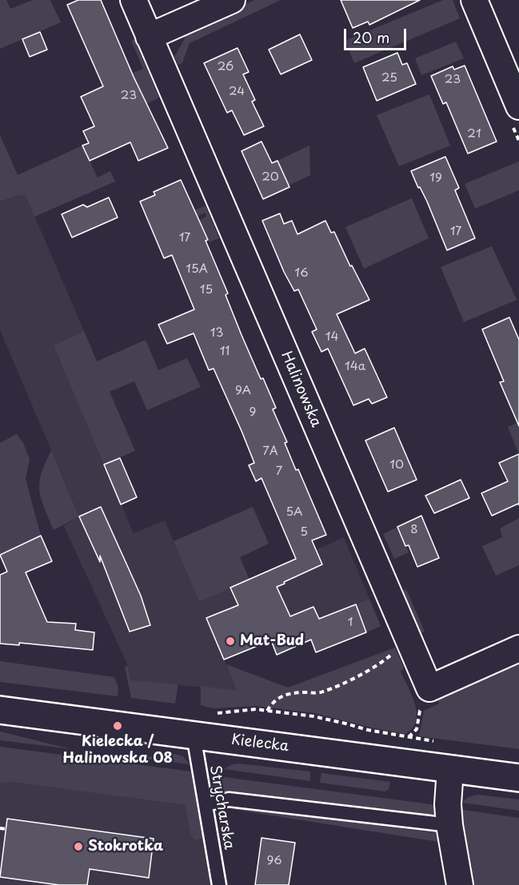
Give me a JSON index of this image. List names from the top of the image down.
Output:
{
  "streets": {
    "main road": ["Kielecka"],
    "street": ["Halinowska"],
    "lane": ["Strycharska"]
  },
  "crossings": [
    ["Kielecka", "Strycharska"]
  ],
  "places": ["Mat-Bud", "Kielecka / Halinowska 08", "Stokrotka"],
  "house_numbers": [
    "26",
    "25",
    "23",
    "24",
    "23",
    "21",
    "20",
    "19",
    "17",
    "17",
    "15A",
    "16",
    "15",
    "13",
    "14",
    "11",
    "14a",
    "9A",
    "9",
    "7A",
    "10",
    "7",
    "5A",
    "8",
    "5",
    "1",
    "96"
  ],
  "scale_bar": "20 m"
}
